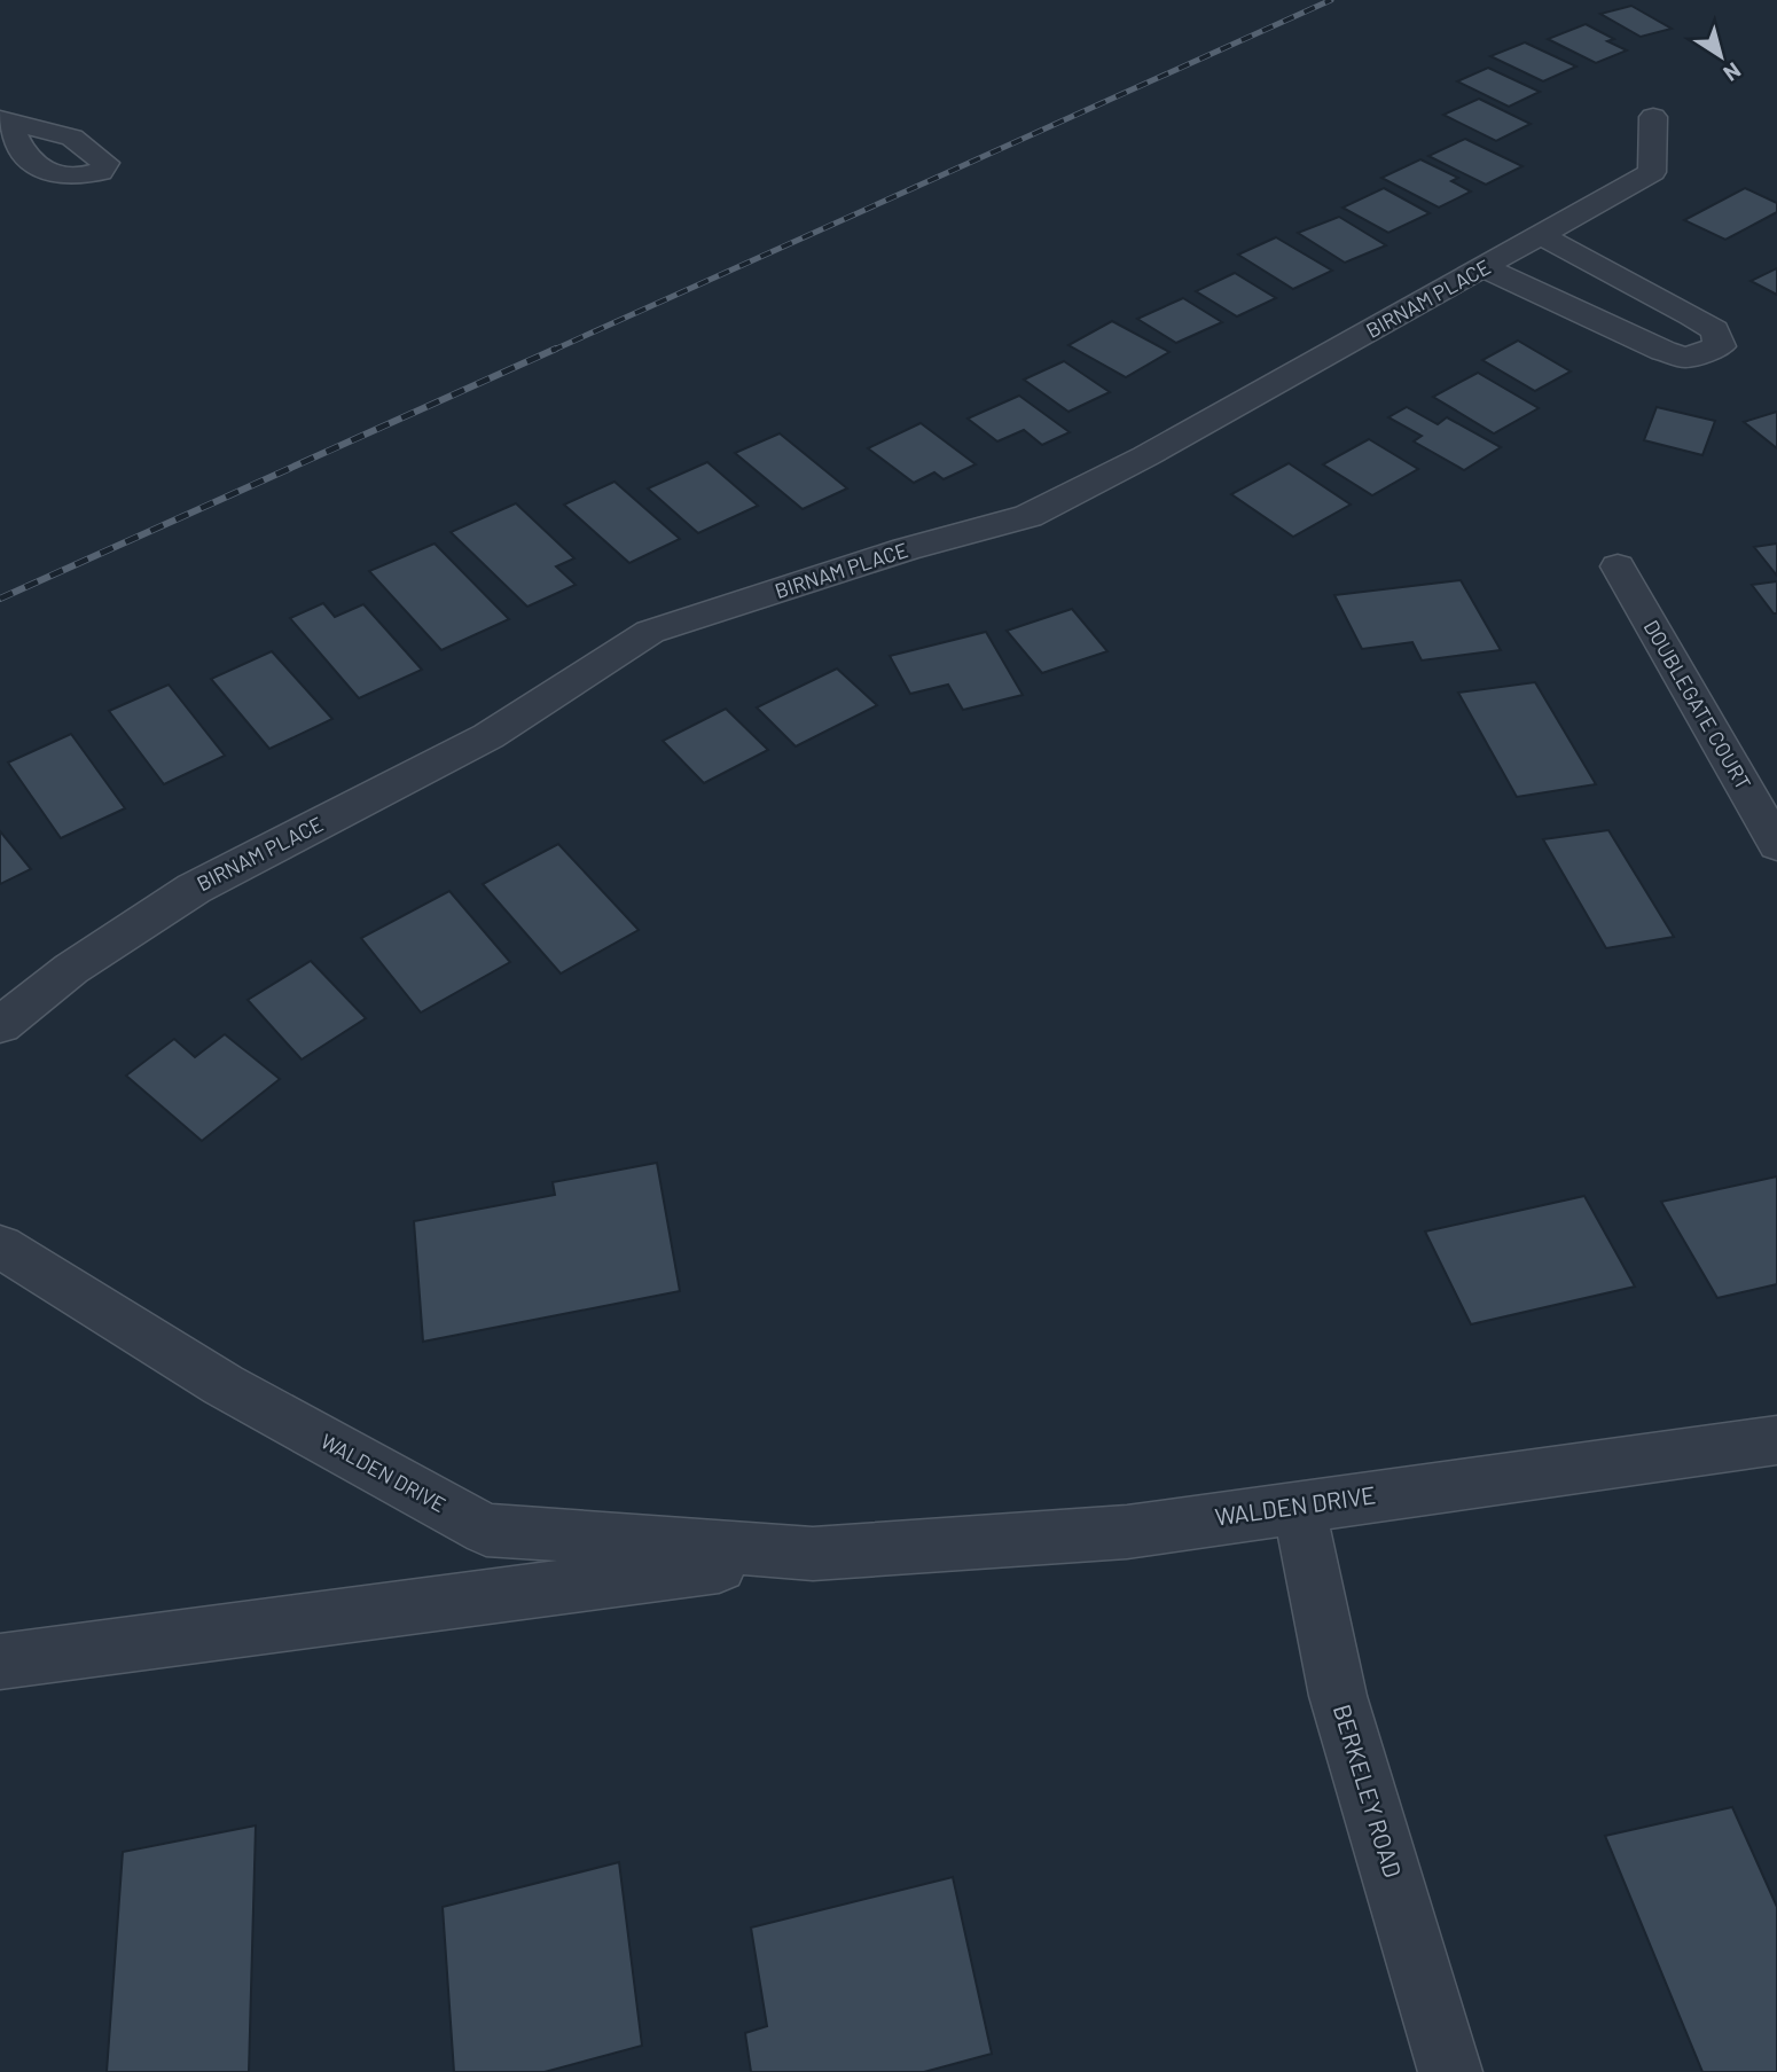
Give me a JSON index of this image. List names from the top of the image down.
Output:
{
  "streets": {
    "street": [
      "BIRNAM PLACE",
      "DOUBLEGATE COURT",
      "WALDEN DRIVE",
      "BERKELEY ROAD"
    ]
  },
  "crossings": [
    ["WALDEN DRIVE", "BERKELEY ROAD"]
  ],
  "north": "bottom right"
}
